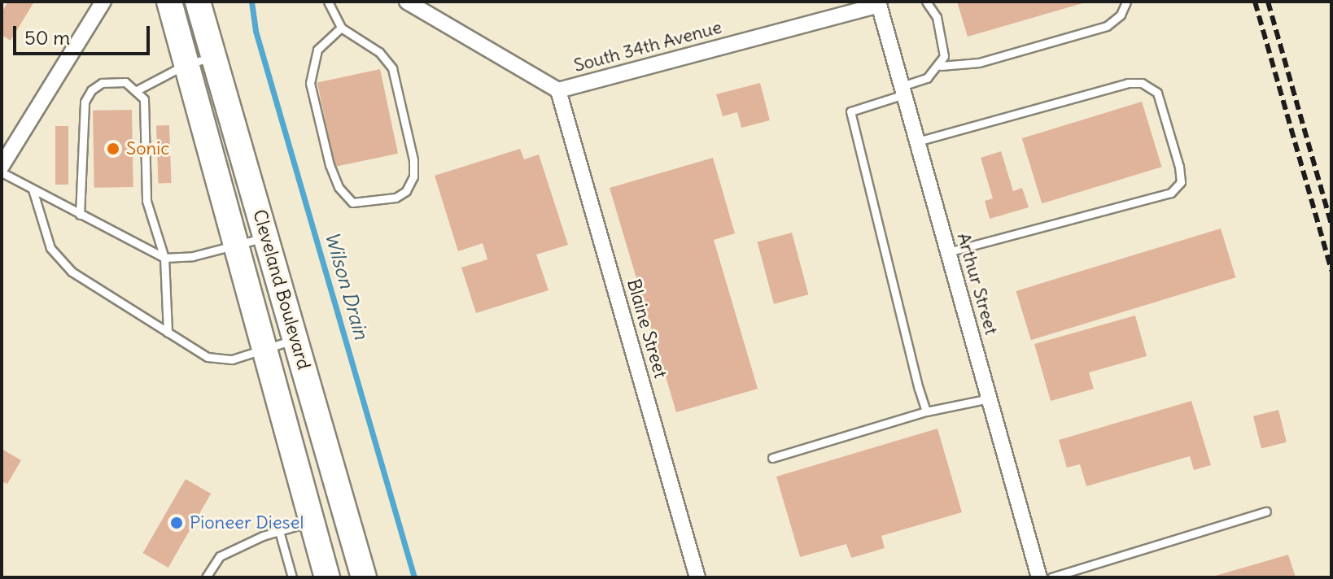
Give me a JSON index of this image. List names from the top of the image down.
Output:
{
  "streets": {
    "main road": ["Cleveland Boulevard"],
    "street": ["South 34th Avenue", "Arthur Street", "Blaine Street"]
  },
  "crossings": [
    ["South 34th Avenue", "Arthur Street"],
    ["South 34th Avenue", "Blaine Street"]
  ],
  "water": ["Wilson Drain"],
  "places": ["Sonic", "Pioneer Diesel"],
  "scale_bar": "50 m"
}
